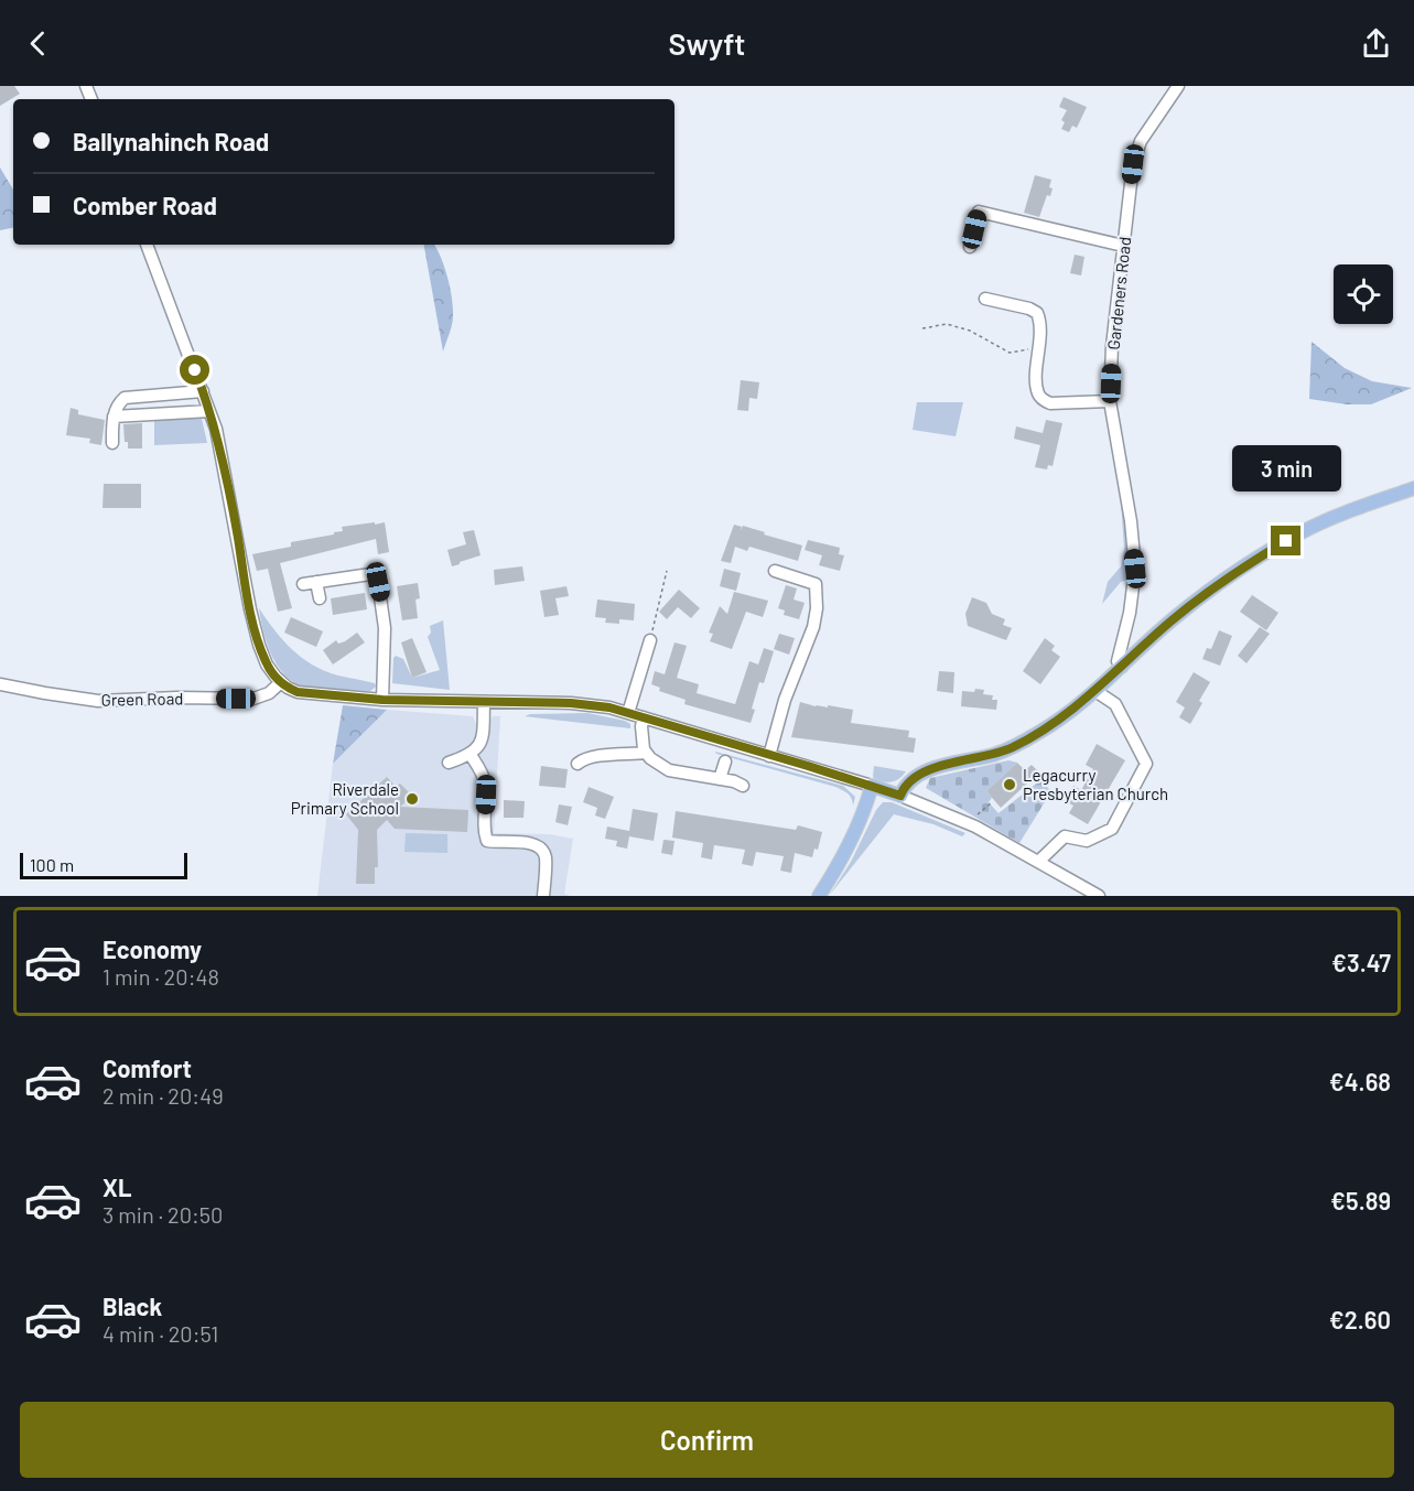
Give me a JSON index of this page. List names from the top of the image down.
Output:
{
  "streets": {
    "street": ["Gardeners Road", "Green Road"]
  },
  "places": ["Legacurry Presbyterian Church", "Riverdale Primary School"],
  "scale_bar": "100 m",
  "page": {
    "header": "Swyft",
    "banner": ["Ballynahinch Road", "Comber Road"],
    "bubble": "3 min",
    "scale": "100 m",
    "list": [
      {
        "name": "Economy",
        "note": "1 min · 20:48",
        "value": "€3.47"
      },
      {
        "name": "Comfort",
        "note": "2 min · 20:49",
        "value": "€4.68"
      },
      {
        "name": "XL",
        "note": "3 min · 20:50",
        "value": "€5.89"
      },
      {
        "name": "Black",
        "note": "4 min · 20:51",
        "value": "€2.60"
      }
    ],
    "buttons": "Confirm"
  }
}
